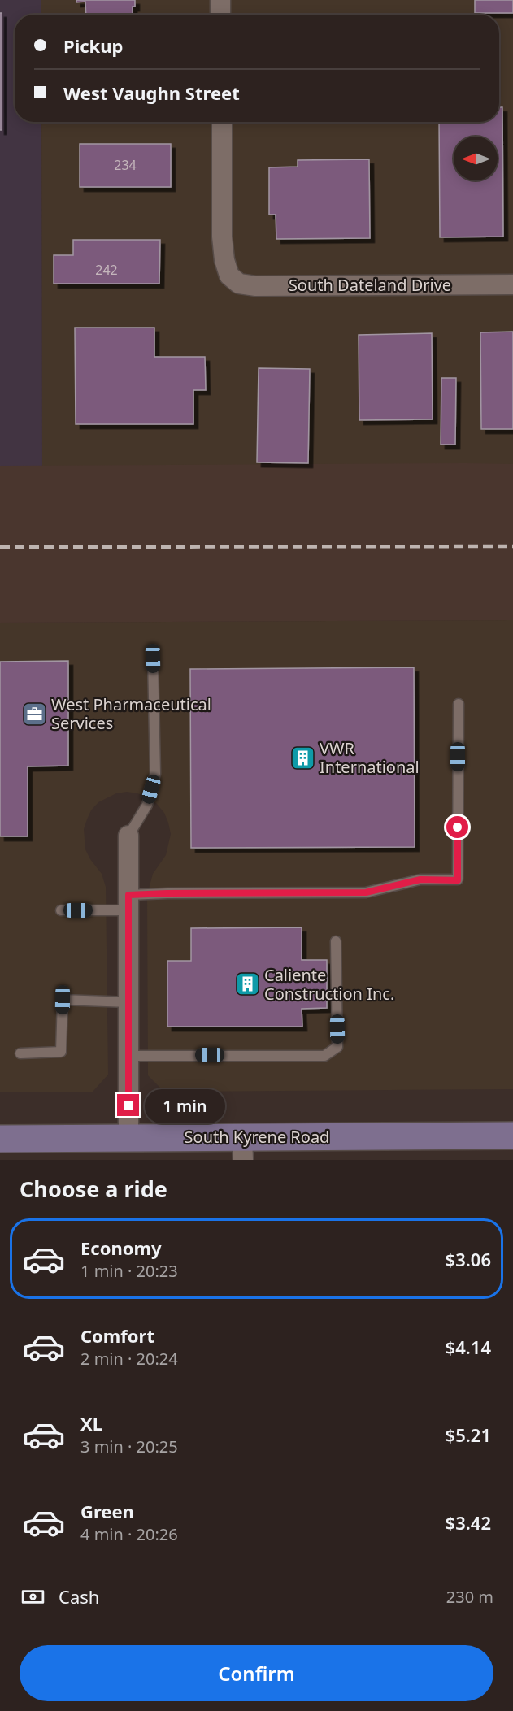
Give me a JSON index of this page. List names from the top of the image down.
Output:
{
  "streets": {
    "main road": ["South Kyrene Road"],
    "street": ["South Dateland Drive"]
  },
  "places": {
    "office": ["West Pharmaceutical Services"],
    "building": ["VWR International", "Caliente Construction Inc."]
  },
  "house_numbers": ["234", "242"],
  "north": "left",
  "page": {
    "banner": ["Pickup", "West Vaughn Street"],
    "bubble": "1 min",
    "heading": "Choose a ride",
    "list": [
      {
        "name": "Economy",
        "note": "1 min · 20:23",
        "value": "$3.06"
      },
      {
        "name": "Comfort",
        "note": "2 min · 20:24",
        "value": "$4.14"
      },
      {
        "name": "XL",
        "note": "3 min · 20:25",
        "value": "$5.21"
      },
      {
        "name": "Green",
        "note": "4 min · 20:26",
        "value": "$3.42"
      }
    ],
    "pay": ["Cash", "230 m"],
    "buttons": "Confirm"
  }
}
